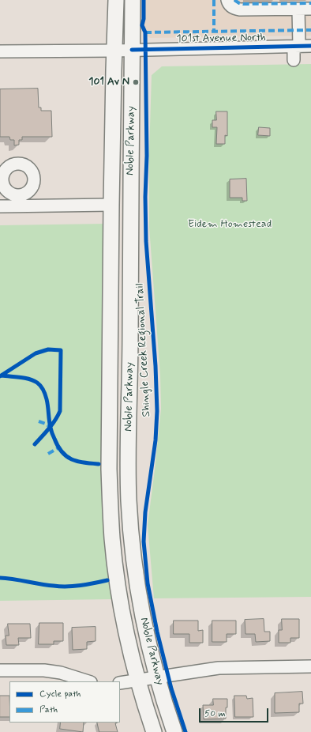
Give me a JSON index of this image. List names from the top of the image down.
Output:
{
  "streets": {
    "main road": ["Noble Parkway"],
    "street": ["101st Avenue North"],
    "cycle path": ["Shingle Creek Regional Trail"]
  },
  "crossings": [
    ["101st Avenue North", "Noble Parkway"]
  ],
  "parks": ["Eidem Homestead"],
  "places": ["101 Av N"],
  "legend": ["Cycle path", "Path"],
  "scale_bar": "50 m"
}
